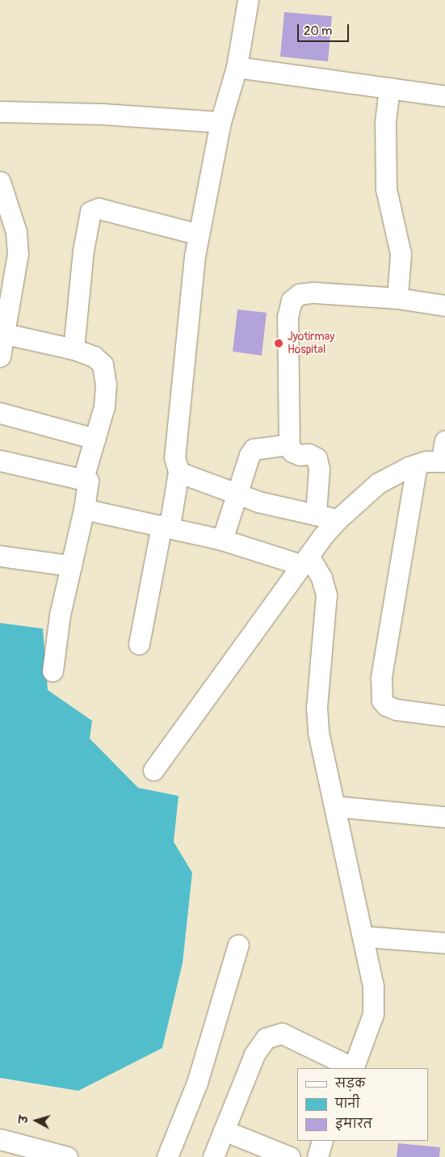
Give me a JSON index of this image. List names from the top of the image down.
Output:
{
  "places": ["Jyotirmay Hospital"],
  "legend": ["सड़क", "पानी", "इमारत"],
  "scale_bar": "20 m",
  "north": "left"
}
